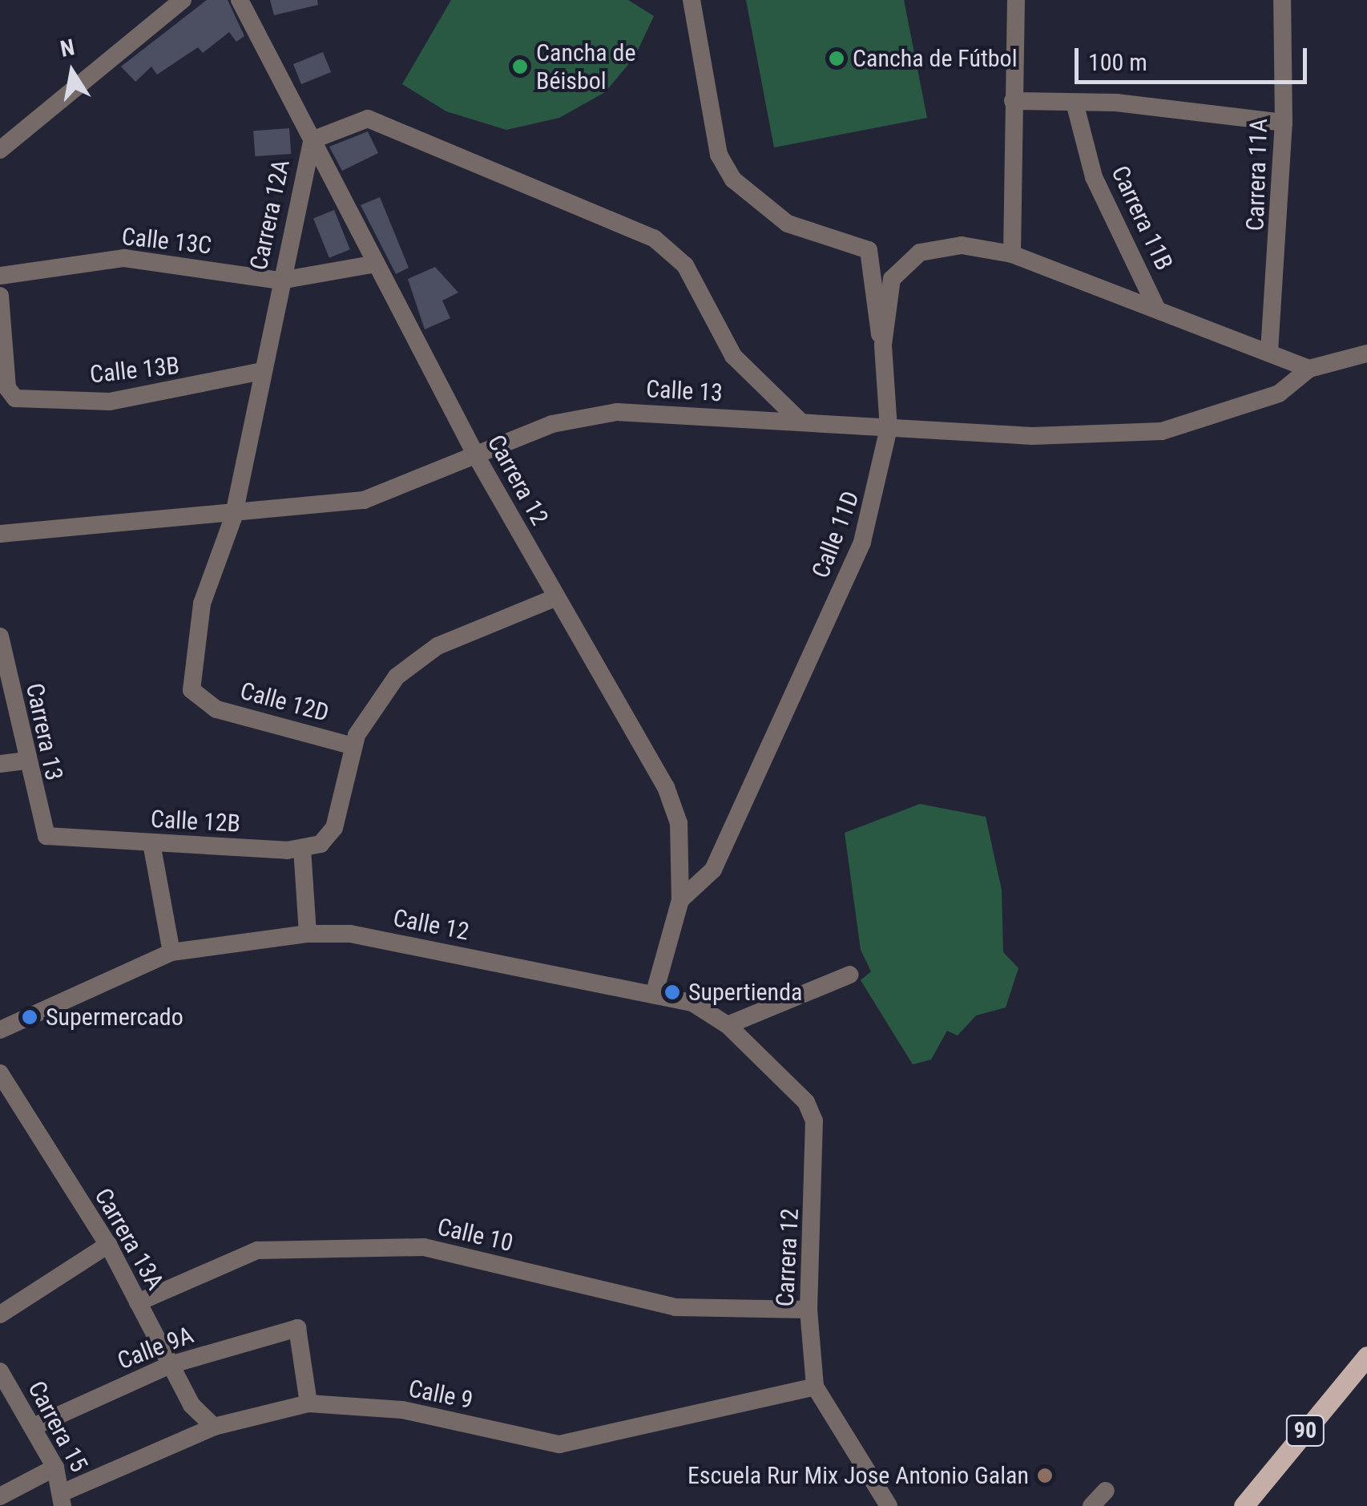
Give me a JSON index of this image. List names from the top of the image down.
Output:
{
  "streets": {
    "main road": ["90"],
    "street": [
      "Carrera 11A",
      "Carrera 12A",
      "Carrera 11B",
      "Calle 13C",
      "Calle 13B",
      "Calle 13",
      "Carrera 12",
      "Calle 11D",
      "Calle 12D",
      "Carrera 13",
      "Calle 12B",
      "Calle 12",
      "Calle 10",
      "Carrera 13A",
      "Calle 9A",
      "Calle 9",
      "Carrera 15"
    ]
  },
  "crossings": [
    ["Carrera 11A", "Calle 11D"],
    ["Carrera 12A", "Calle 13C"],
    ["Carrera 12A", "Calle 13B"],
    ["Carrera 12A", "Calle 13"],
    ["Carrera 12A", "Carrera 12"],
    ["Carrera 12A", "Calle 12D"],
    ["Carrera 11B", "Calle 11D"],
    ["Calle 13C", "Carrera 12"],
    ["Calle 13", "Carrera 12"],
    ["Calle 13", "Calle 11D"],
    ["Carrera 12", "Calle 11D"],
    ["Carrera 12", "Calle 12"],
    ["Carrera 12", "Calle 10"],
    ["Carrera 12", "Calle 9"],
    ["Carrera 13", "Calle 12B"],
    ["Calle 10", "Carrera 13A"],
    ["Carrera 13A", "Calle 9A"],
    ["Carrera 13A", "Calle 9"],
    ["Calle 9A", "Calle 9"],
    ["Calle 9A", "Carrera 15"],
    ["Calle 9", "Carrera 15"]
  ],
  "places": [
    "Cancha de Fútbol",
    "Cancha de Béisbol",
    "Supertienda",
    "Supermercado",
    "Escuela Rur Mix Jose Antonio Galan"
  ],
  "scale_bar": "100 m",
  "north": "top"
}
